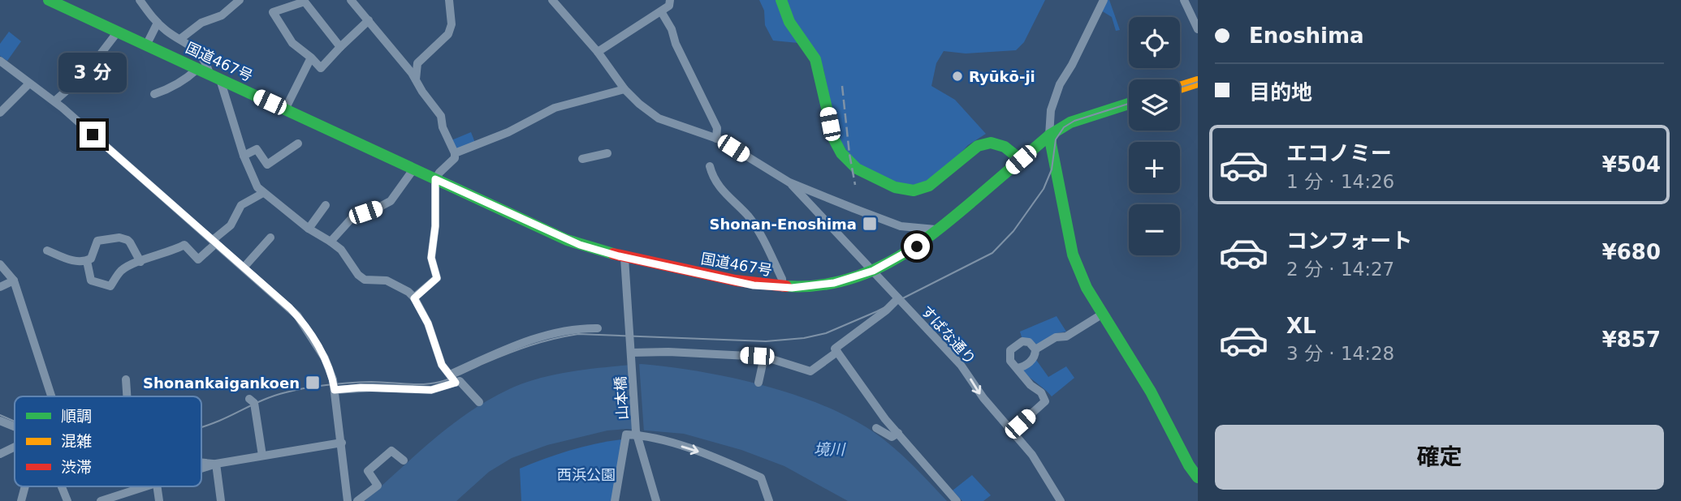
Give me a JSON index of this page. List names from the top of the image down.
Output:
{
  "streets": {
    "main road": ["国道467号"],
    "street": ["すばな通り", "山本橋"]
  },
  "crossings": [
    ["国道467号", "すばな通り"],
    ["国道467号", "山本橋"]
  ],
  "one_way": ["すばな通り"],
  "water": ["境川"],
  "parks": ["西浜公園"],
  "places": {
    "other": ["Ryūkō-ji"],
    "transit": ["Shonan-Enoshima", "Shonankaigankoen"]
  },
  "legend": ["順調", "混雑", "渋滞"],
  "page": {
    "banner": ["Enoshima", "目的地"],
    "map_buttons": ["+", "−"],
    "bubble": "3 分",
    "list": [
      {
        "name": "エコノミー",
        "note": "1 分 · 14:26",
        "value": "¥504"
      },
      {
        "name": "コンフォート",
        "note": "2 分 · 14:27",
        "value": "¥680"
      },
      {
        "name": "XL",
        "note": "3 分 · 14:28",
        "value": "¥857"
      }
    ],
    "buttons": "確定"
  }
}
